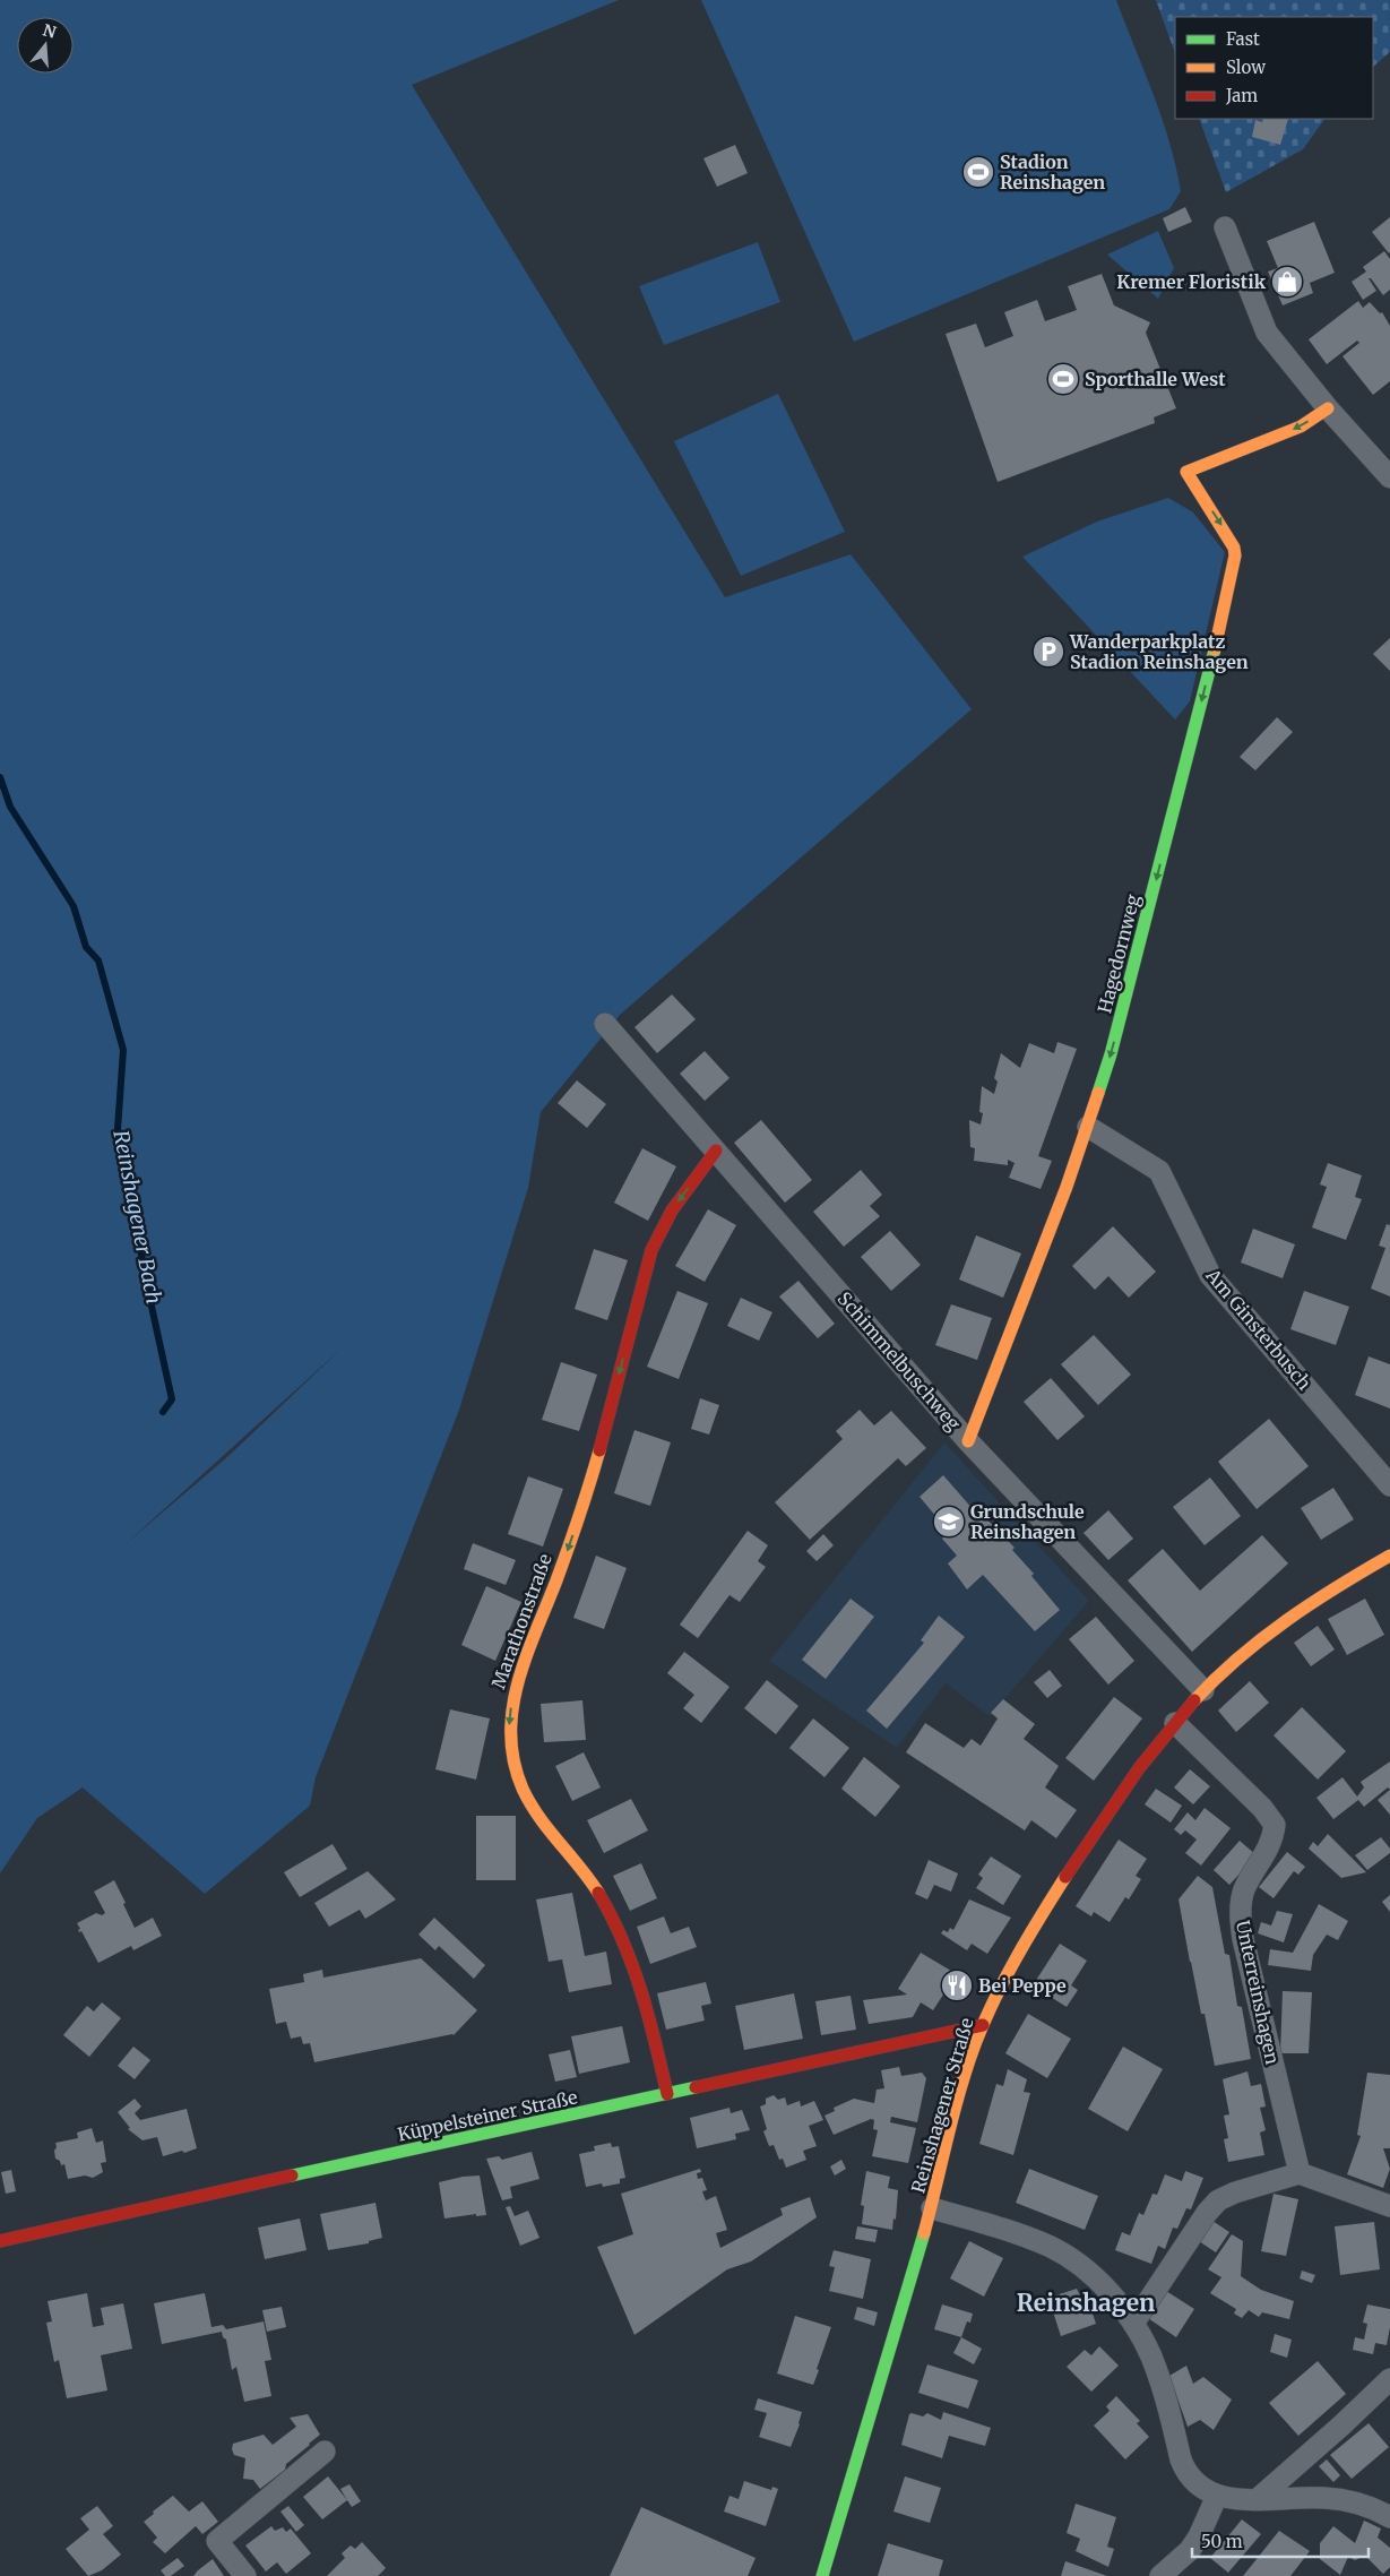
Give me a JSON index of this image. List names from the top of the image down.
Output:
{
  "streets": {
    "street": [
      "Hagedornweg",
      "Am Ginsterbusch",
      "Schimmelbuschweg",
      "Marathonstraße",
      "Unterreinshagen",
      "Reinshagener Straße",
      "Küppelsteiner Straße"
    ]
  },
  "crossings": [
    ["Hagedornweg", "Am Ginsterbusch"],
    ["Hagedornweg", "Schimmelbuschweg"],
    ["Schimmelbuschweg", "Marathonstraße"],
    ["Schimmelbuschweg", "Reinshagener Straße"],
    ["Marathonstraße", "Küppelsteiner Straße"],
    ["Unterreinshagen", "Reinshagener Straße"],
    ["Reinshagener Straße", "Küppelsteiner Straße"]
  ],
  "one_way": ["Hagedornweg", "Marathonstraße"],
  "districts": ["Reinshagen"],
  "water": ["Reinshagener Bach"],
  "places": {
    "sports": ["Stadion Reinshagen", "Sporthalle West"],
    "shop": ["Kremer Floristik"],
    "parking": ["Wanderparkplatz Stadion Reinshagen"],
    "school or university": ["Grundschule Reinshagen"],
    "restaurant": ["Bei Peppe"]
  },
  "legend": ["Fast", "Slow", "Jam"],
  "scale_bar": "50 m",
  "north": "top"
}
